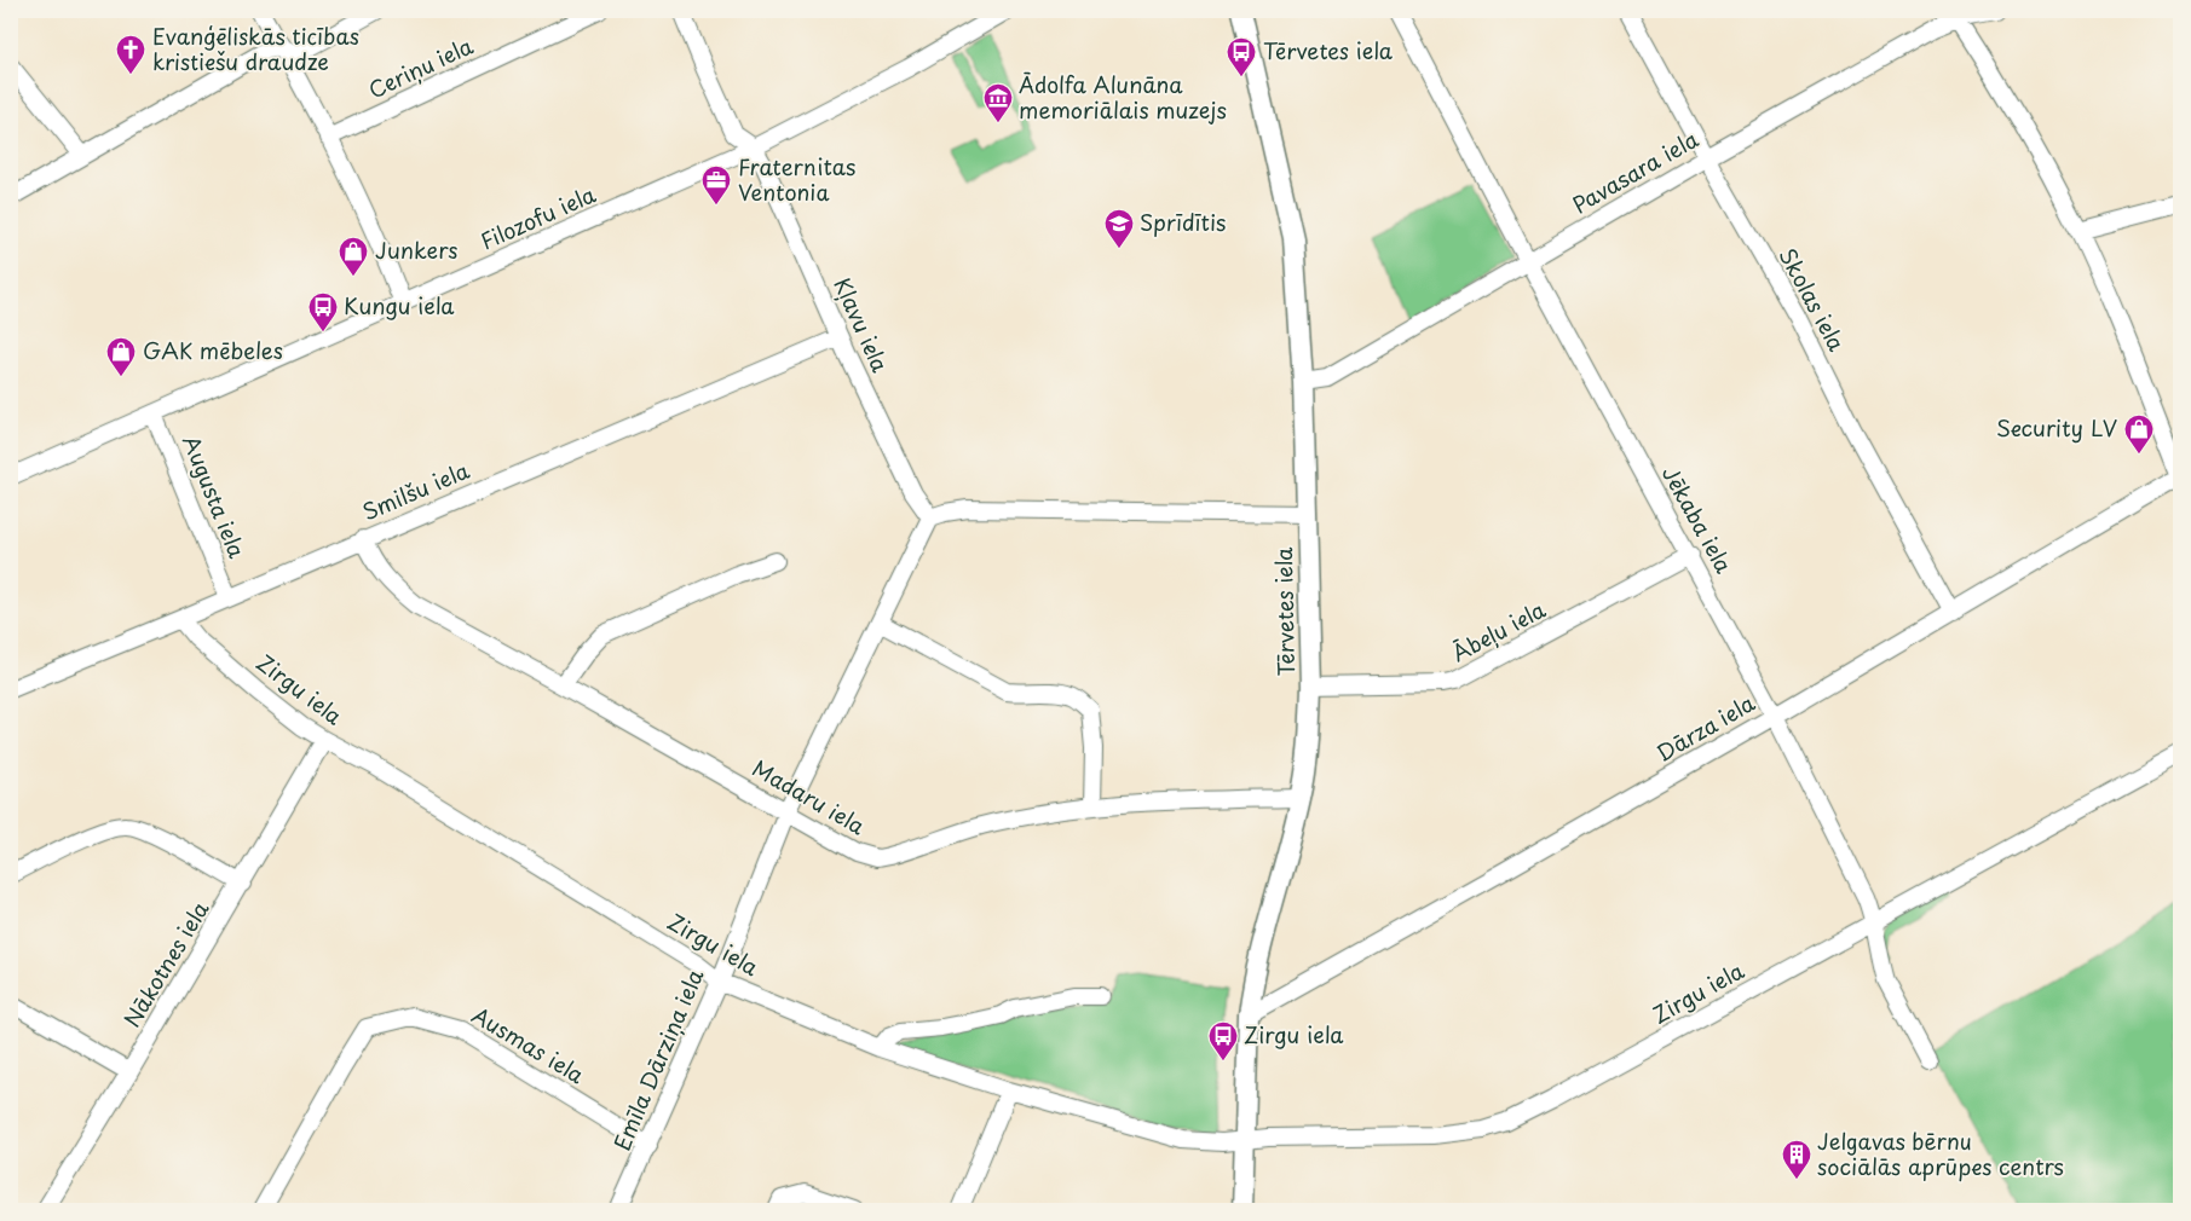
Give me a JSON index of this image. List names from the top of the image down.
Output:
{
  "streets": {
    "main road": ["Tērvetes iela"],
    "street": [
      "Ceriņu iela",
      "Pavasara iela",
      "Filozofu iela",
      "Skolas iela",
      "Kļavu iela",
      "Smilšu iela",
      "Augusta iela",
      "Jēkaba iela",
      "Ābeļu iela",
      "Zirgu iela",
      "Dārza iela",
      "Madaru iela",
      "Nākotnes iela",
      "Ausmas iela",
      "Emīla Dārziņa iela"
    ]
  },
  "crossings": [
    ["Pavasara iela", "Skolas iela"],
    ["Pavasara iela", "Jēkaba iela"],
    ["Pavasara iela", "Tērvetes iela"],
    ["Filozofu iela", "Kļavu iela"],
    ["Filozofu iela", "Augusta iela"],
    ["Skolas iela", "Dārza iela"],
    ["Kļavu iela", "Smilšu iela"],
    ["Kļavu iela", "Emīla Dārziņa iela"],
    ["Smilšu iela", "Augusta iela"],
    ["Smilšu iela", "Zirgu iela"],
    ["Smilšu iela", "Madaru iela"],
    ["Jēkaba iela", "Ābeļu iela"],
    ["Jēkaba iela", "Zirgu iela"],
    ["Jēkaba iela", "Dārza iela"],
    ["Tērvetes iela", "Ābeļu iela"],
    ["Tērvetes iela", "Zirgu iela"],
    ["Tērvetes iela", "Dārza iela"],
    ["Tērvetes iela", "Madaru iela"],
    ["Zirgu iela", "Nākotnes iela"],
    ["Zirgu iela", "Emīla Dārziņa iela"],
    ["Madaru iela", "Emīla Dārziņa iela"],
    ["Ausmas iela", "Emīla Dārziņa iela"]
  ],
  "places": {
    "church": ["Evanģēliskās ticības kristiešu draudze"],
    "bus stop": ["Tērvetes iela", "Kungu iela", "Zirgu iela"],
    "museum": ["Ādolfa Alunāna memoriālais muzejs"],
    "office": ["Fraternitas Ventonia"],
    "school or university": ["Sprīdītis"],
    "shop": ["Junkers", "GAK mēbeles", "Security LV"],
    "building": ["Jelgavas bērnu sociālās aprūpes centrs"]
  }
}
